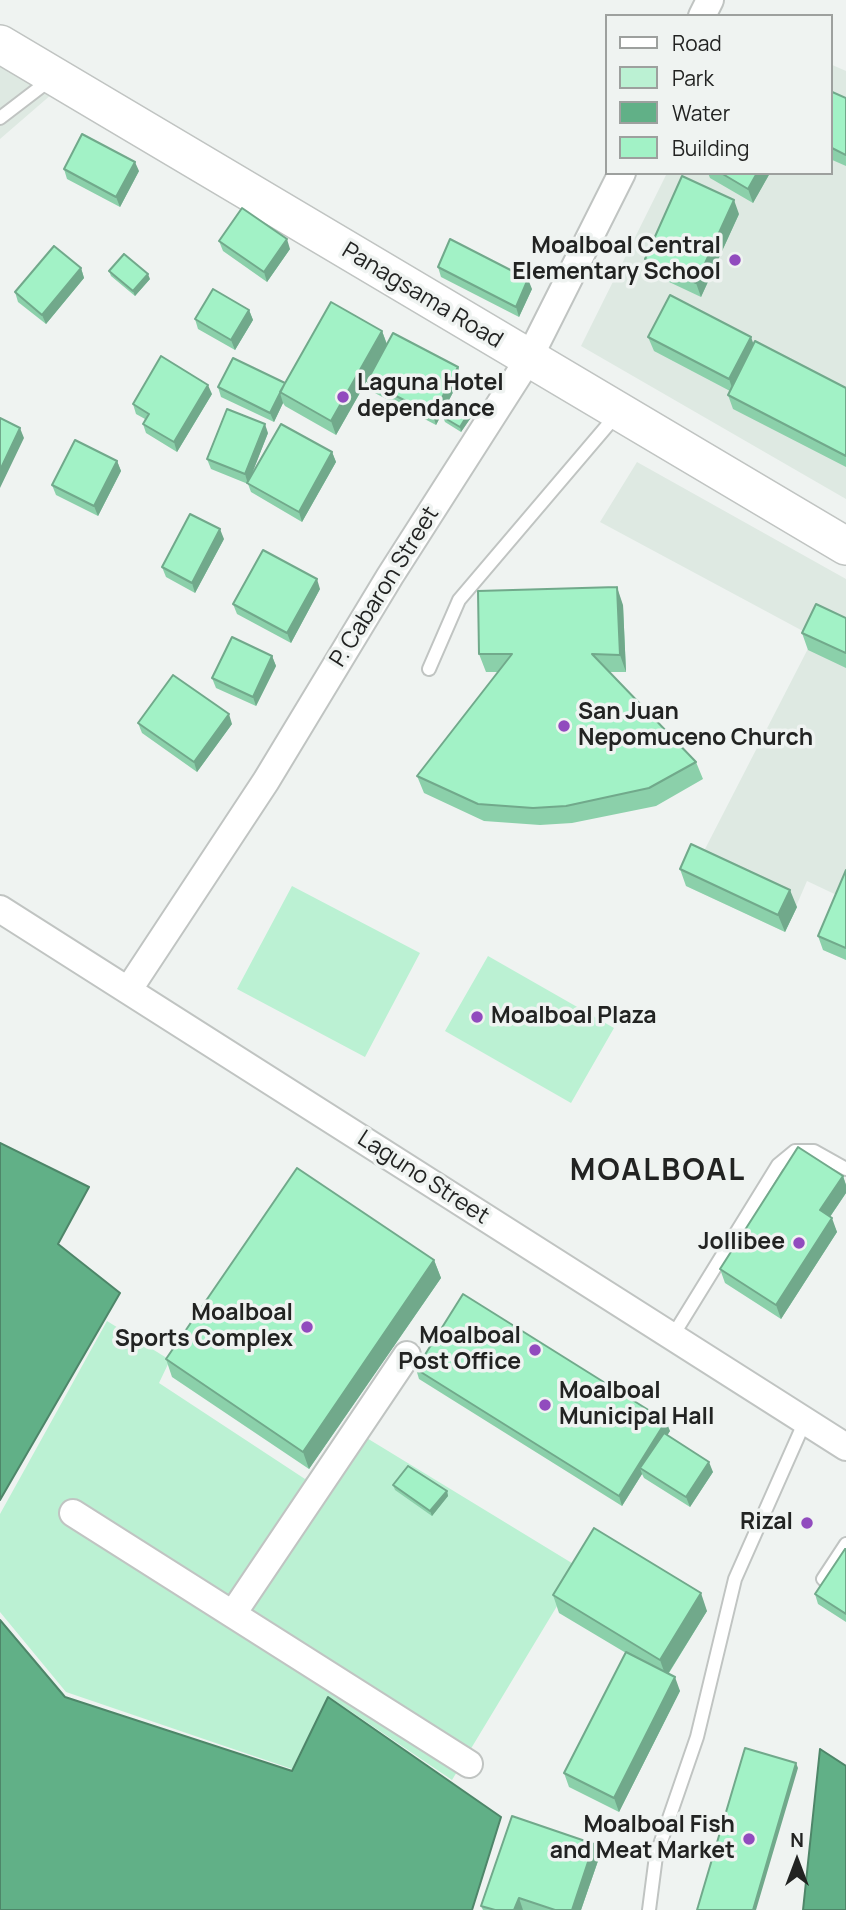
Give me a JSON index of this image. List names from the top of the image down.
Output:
{
  "streets": {
    "street": ["Panagsama Road", "P. Cabaron Street", "Laguno Street"]
  },
  "crossings": [
    ["Panagsama Road", "P. Cabaron Street"],
    ["P. Cabaron Street", "Laguno Street"]
  ],
  "districts": ["MOALBOAL"],
  "places": [
    "Moalboal Central Elementary School",
    "Laguna Hotel dependance",
    "San Juan Nepomuceno Church",
    "Moalboal Plaza",
    "Jollibee",
    "Moalboal Sports Complex",
    "Moalboal Post Office",
    "Moalboal Municipal Hall",
    "Rizal",
    "Moalboal Fish and Meat Market"
  ],
  "legend": [
    "Road",
    "Park",
    "Water",
    "Building"
  ],
  "north": "top"
}
